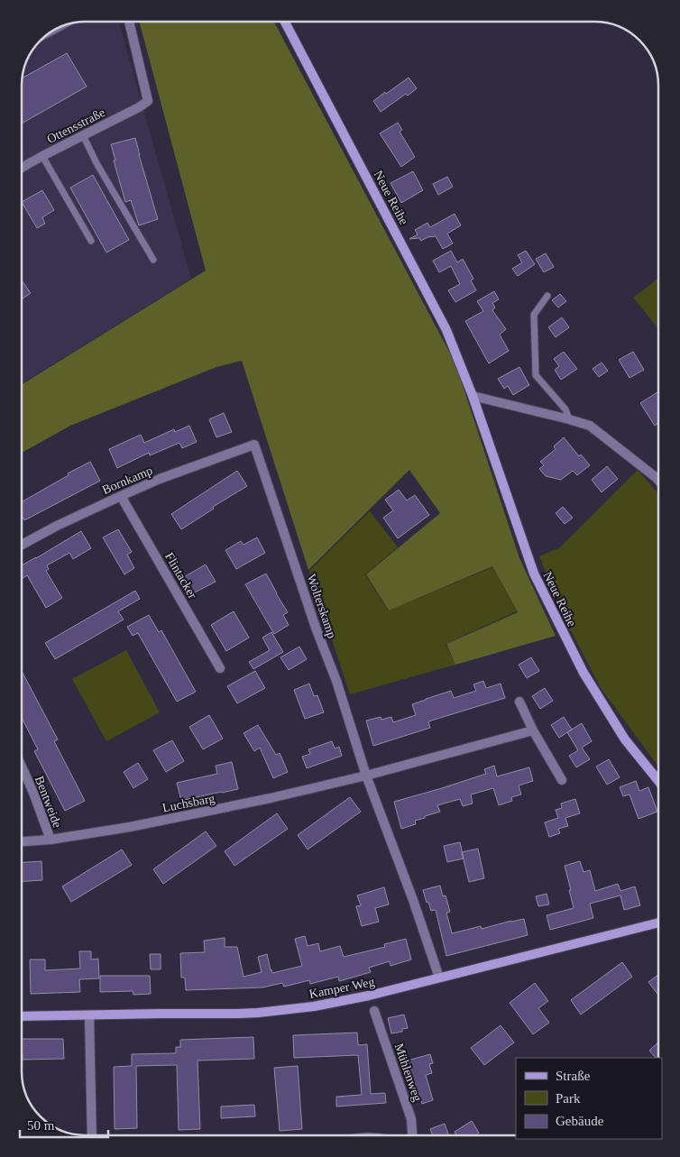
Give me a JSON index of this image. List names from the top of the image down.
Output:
{
  "streets": {
    "street": [
      "Ottensstraße",
      "Neue Reihe",
      "Bornkamp",
      "Flintacker",
      "Wolterskamp",
      "Bentweide",
      "Luchsbarg",
      "Kamper Weg",
      "Mühlenweg"
    ]
  },
  "crossings": [
    ["Bornkamp", "Flintacker"],
    ["Bornkamp", "Wolterskamp"],
    ["Wolterskamp", "Luchsbarg"],
    ["Wolterskamp", "Kamper Weg"],
    ["Bentweide", "Luchsbarg"]
  ],
  "legend": ["Straße", "Park", "Gebäude"],
  "scale_bar": "50 m"
}
